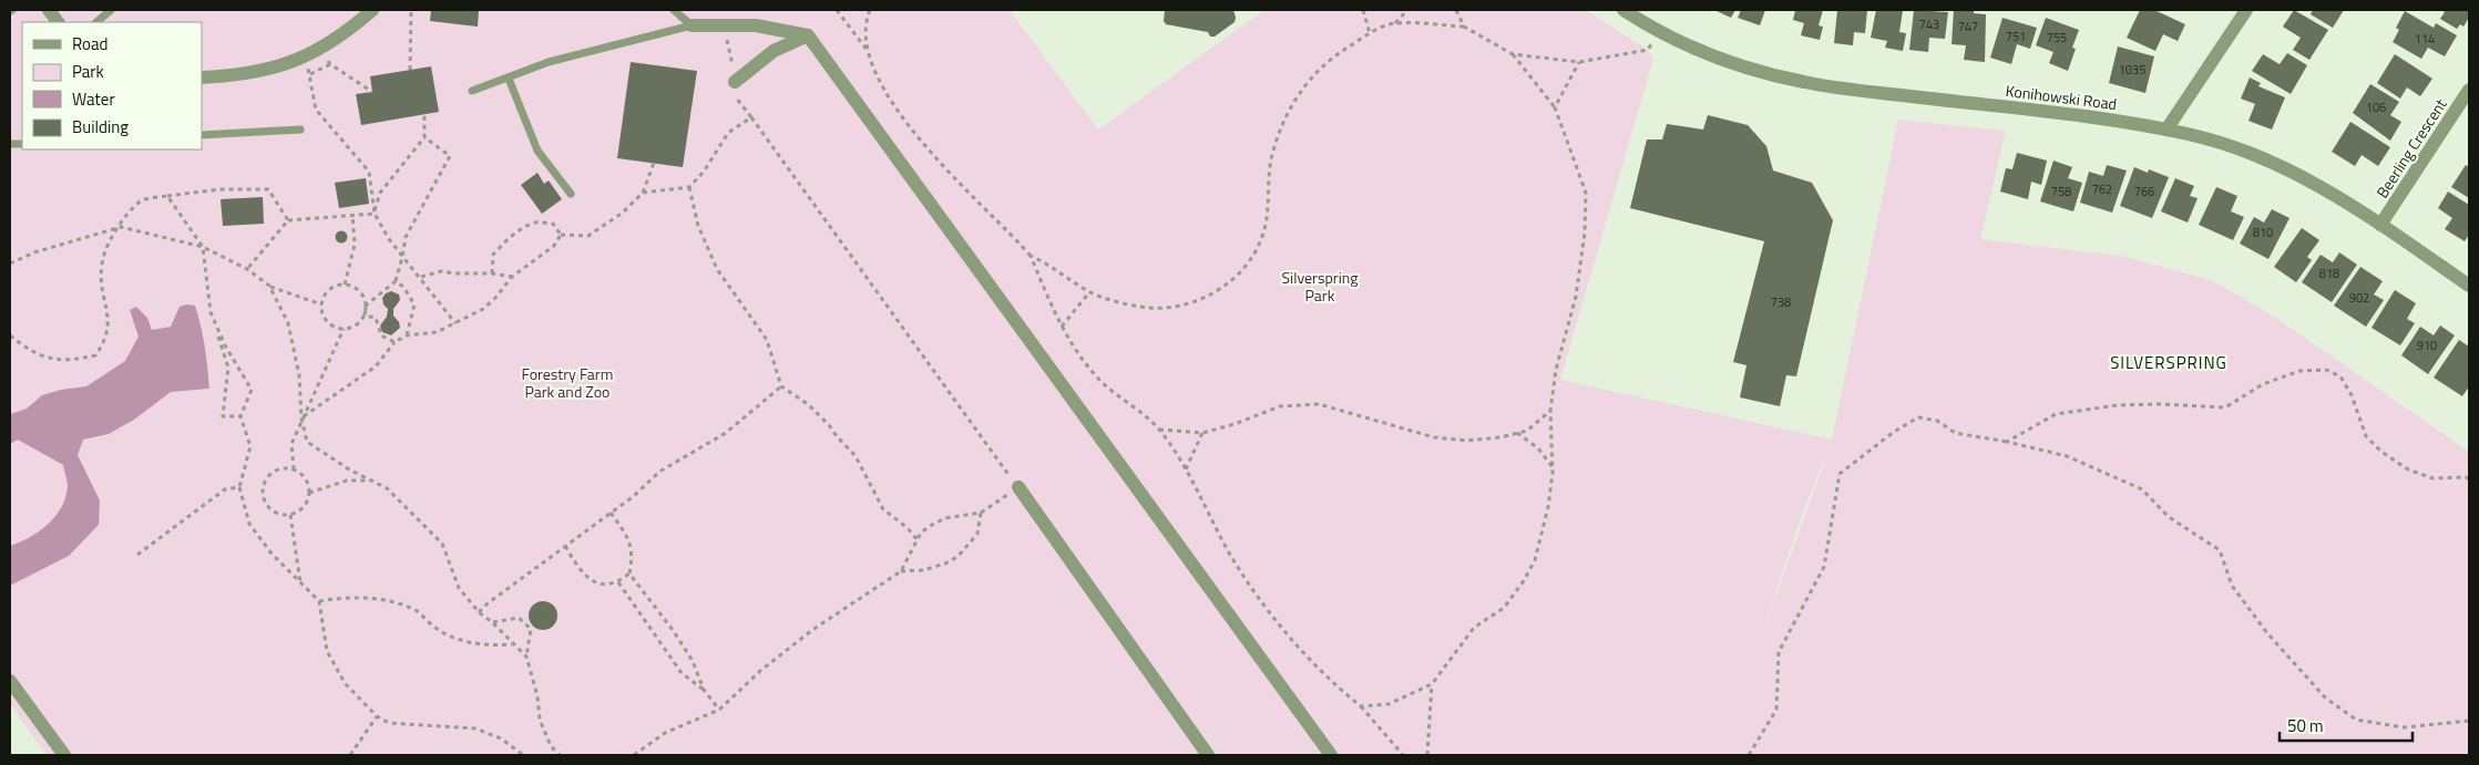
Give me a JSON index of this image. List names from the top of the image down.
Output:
{
  "streets": {
    "street": ["Konihowski Road", "Beerling Crescent"]
  },
  "crossings": [
    ["Konihowski Road", "Beerling Crescent"]
  ],
  "districts": ["SILVERSPRING"],
  "parks": ["Silverspring Park", "Forestry Farm Park and Zoo"],
  "house_numbers": [
    "743",
    "747",
    "751",
    "755",
    "114",
    "1035",
    "106",
    "762",
    "758",
    "766",
    "810",
    "818",
    "902",
    "738",
    "910"
  ],
  "legend": [
    "Road",
    "Park",
    "Water",
    "Building"
  ],
  "scale_bar": "50 m"
}
